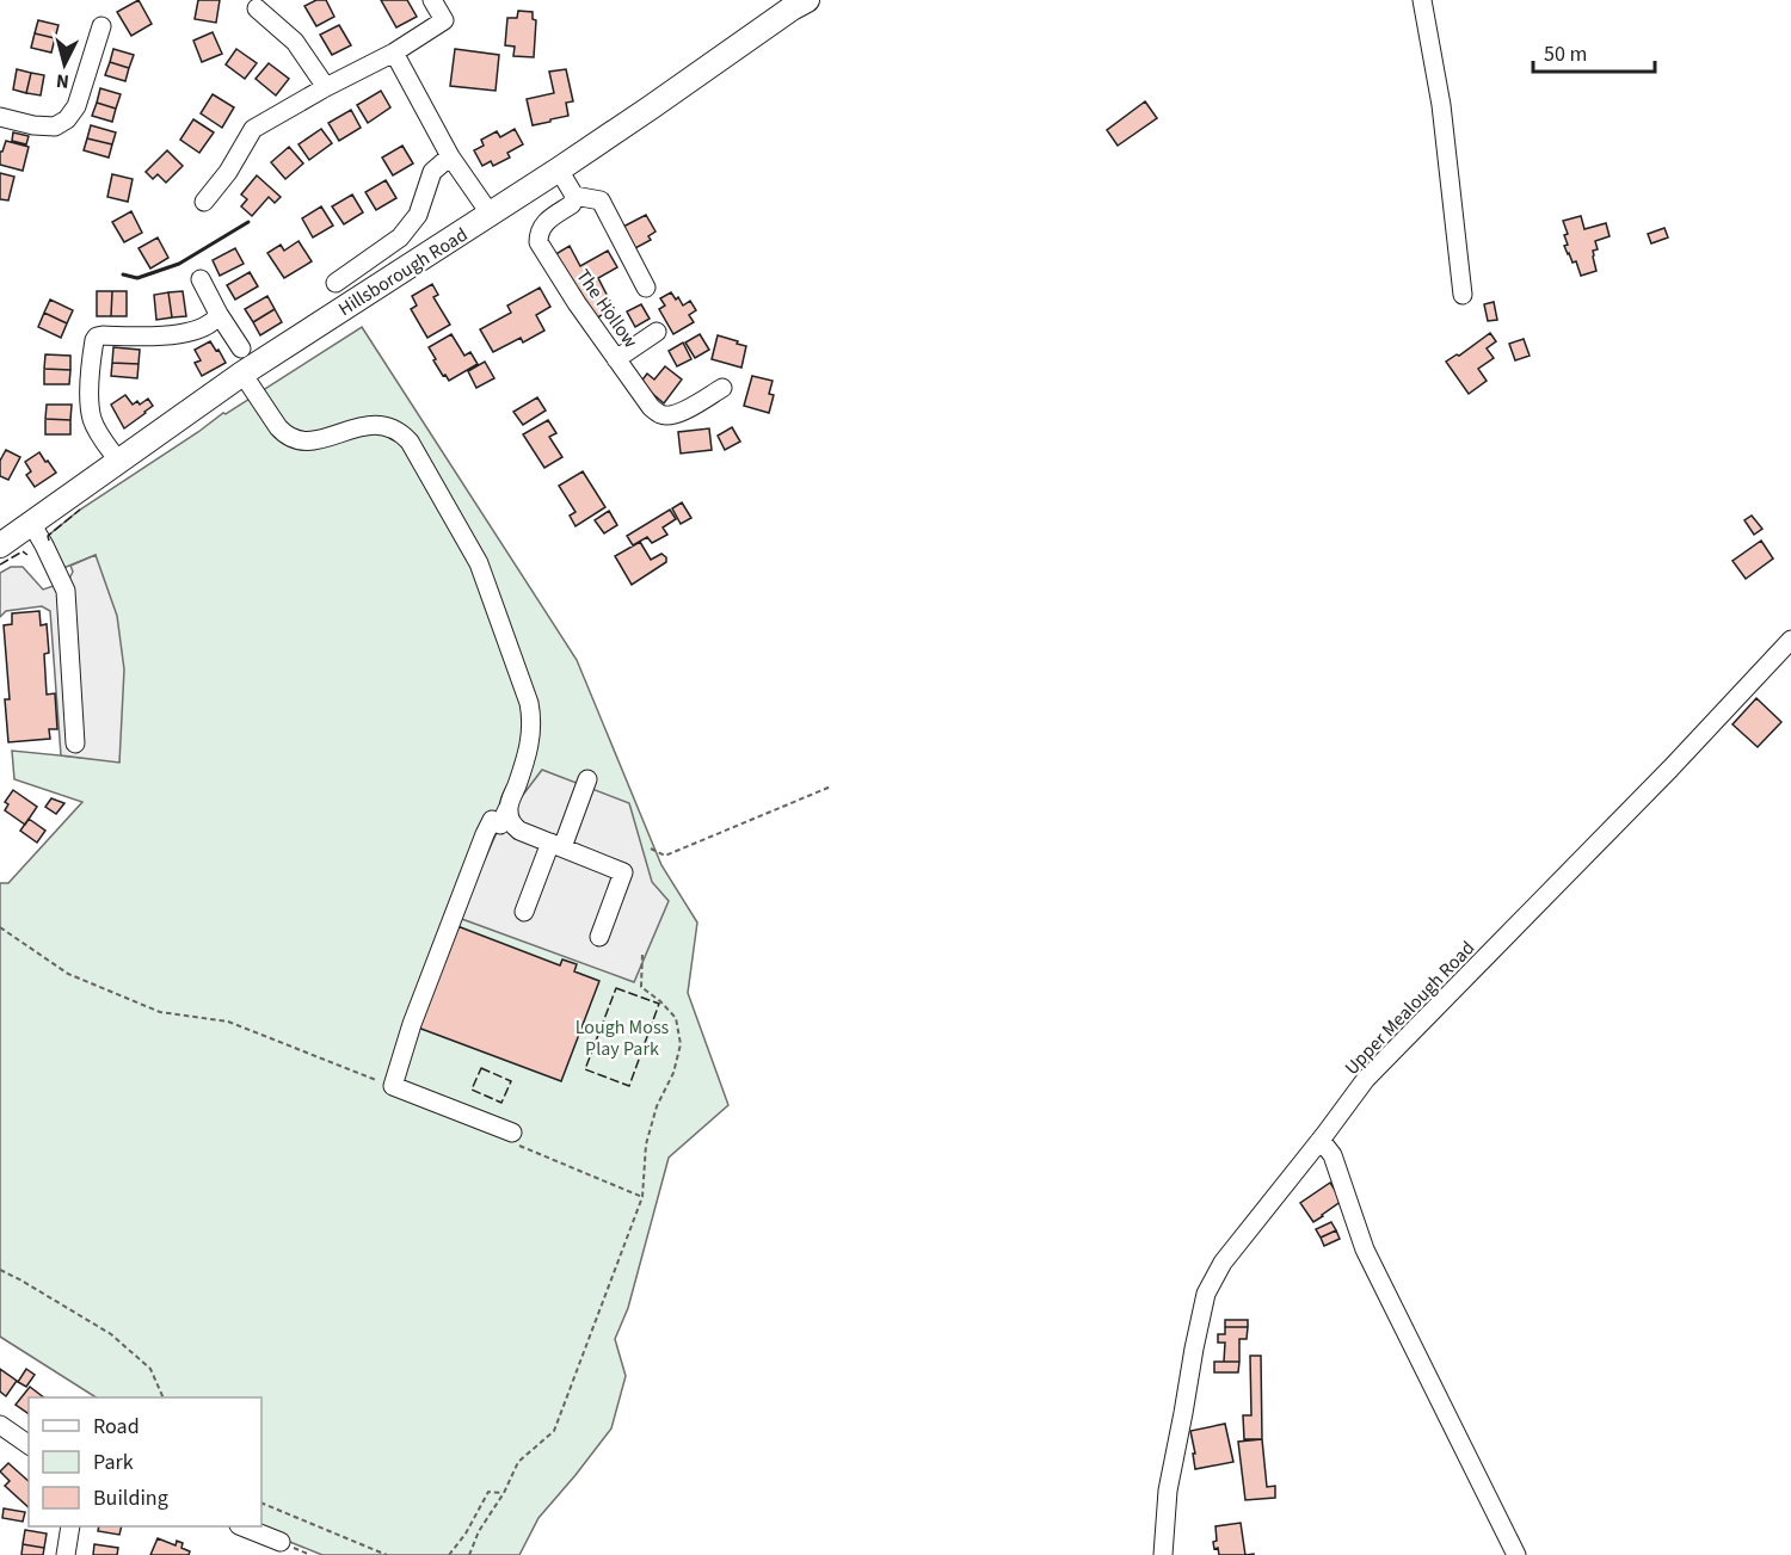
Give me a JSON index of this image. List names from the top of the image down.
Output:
{
  "streets": {
    "main road": ["Hillsborough Road"],
    "street": ["The Hollow", "Upper Mealough Road"]
  },
  "parks": ["Lough Moss Play Park"],
  "legend": ["Road", "Park", "Building"],
  "scale_bar": "50 m",
  "north": "bottom"
}
